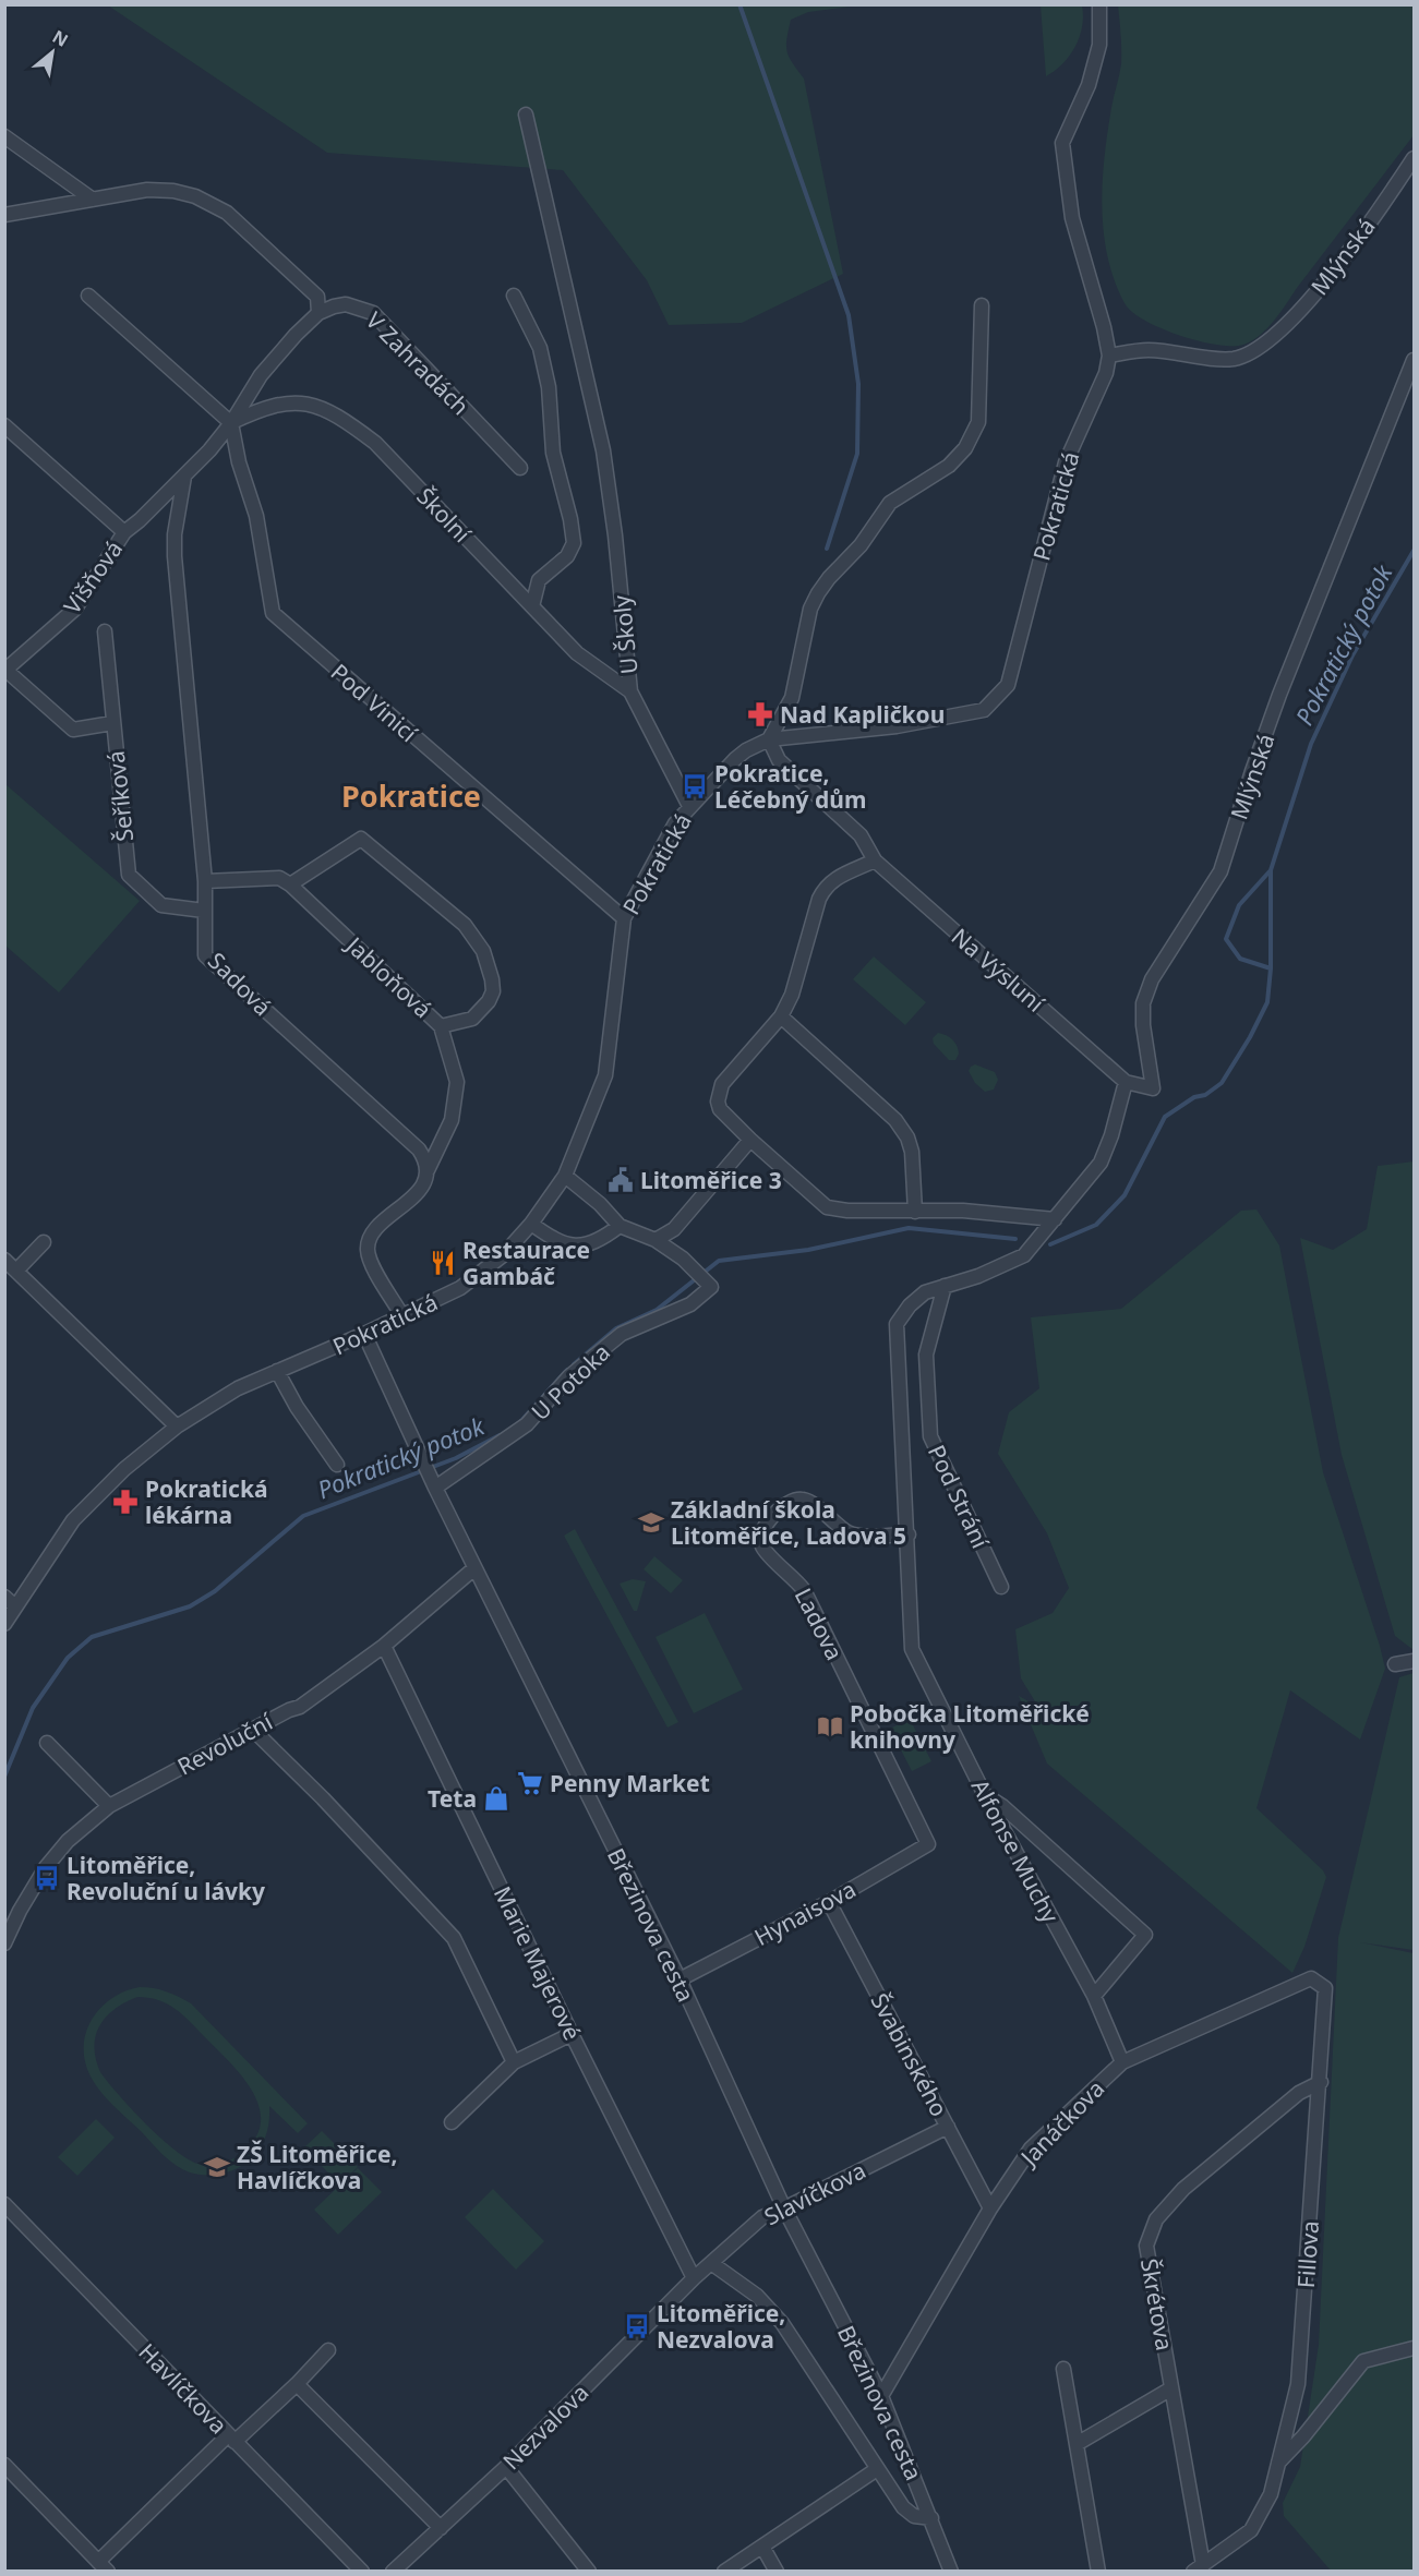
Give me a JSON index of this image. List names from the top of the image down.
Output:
{
  "streets": {
    "street": [
      "Mlýnská",
      "V Zahradách",
      "Pokratická",
      "Školní",
      "Višňová",
      "U Školy",
      "Pod Vinicí",
      "Šeříková",
      "Na Výsluní",
      "Jabloňová",
      "Sadová",
      "U Potoka",
      "Pod Strání",
      "Ladova",
      "Revoluční",
      "Alfonse Muchy",
      "Hynaisova",
      "Březinova cesta",
      "Marie Majerové",
      "Švabinského",
      "Janáčkova",
      "Slavíčkova",
      "Fillova",
      "Škrétova",
      "Havlíčkova",
      "Nezvalova"
    ]
  },
  "crossings": [
    ["Mlýnská", "Pokratická"],
    ["Mlýnská", "Na Výsluní"],
    ["Pokratická", "U Školy"],
    ["Pokratická", "Pod Vinicí"],
    ["Pokratická", "Na Výsluní"],
    ["Pokratická", "Březinova cesta"],
    ["Školní", "Višňová"],
    ["Školní", "U Školy"],
    ["Školní", "Pod Vinicí"],
    ["Višňová", "Pod Vinicí"],
    ["Višňová", "Sadová"],
    ["Šeříková", "Sadová"],
    ["Jabloňová", "Sadová"],
    ["U Potoka", "Březinova cesta"],
    ["Pod Strání", "Alfonse Muchy"],
    ["Ladova", "Alfonse Muchy"],
    ["Ladova", "Hynaisova"],
    ["Revoluční", "Březinova cesta"],
    ["Revoluční", "Marie Majerové"],
    ["Alfonse Muchy", "Janáčkova"],
    ["Hynaisova", "Březinova cesta"],
    ["Hynaisova", "Švabinského"],
    ["Březinova cesta", "Janáčkova"],
    ["Březinova cesta", "Slavíčkova"],
    ["Marie Majerové", "Slavíčkova"],
    ["Marie Majerové", "Nezvalova"],
    ["Švabinského", "Janáčkova"],
    ["Švabinského", "Slavíčkova"],
    ["Janáčkova", "Fillova"],
    ["Slavíčkova", "Nezvalova"],
    ["Fillova", "Škrétova"]
  ],
  "districts": ["Pokratice"],
  "water": ["Pokratický potok"],
  "places": {
    "pharmacy": ["Nad Kapličkou", "Pokratická lékárna"],
    "bus stop": ["Pokratice, Léčebný dům", "Litoměřice, Revoluční u lávky", "Litoměřice, Nezvalova"],
    "public building": ["Litoměřice 3"],
    "restaurant": ["Restaurace Gambáč"],
    "school or university": ["Základní škola Litoměřice, Ladova 5", "ZŠ Litoměřice, Havlíčkova"],
    "library": ["Pobočka Litoměřické knihovny"],
    "supermarket": ["Penny Market"],
    "shop": ["Teta"]
  },
  "north": "top right"
}
